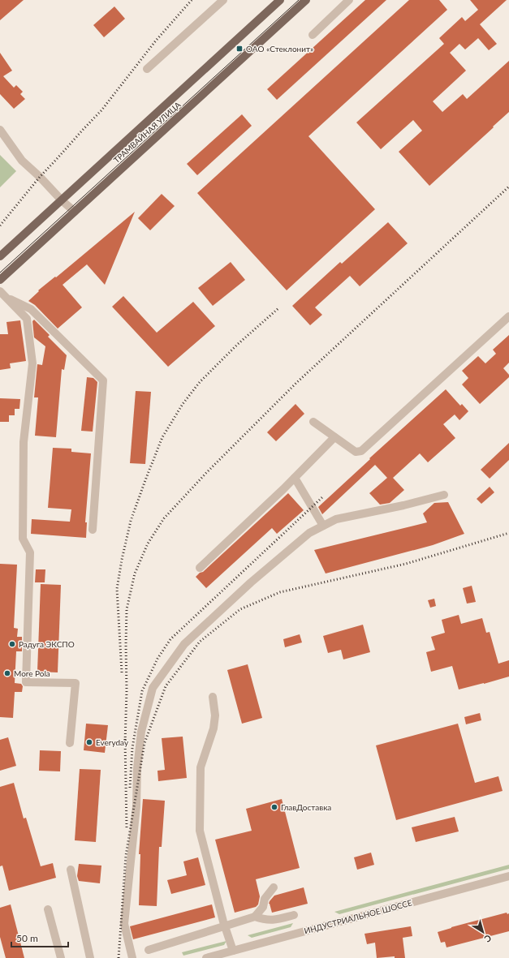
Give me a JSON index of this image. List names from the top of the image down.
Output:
{
  "streets": {
    "main road": ["ТРАМВАЙНАЯ УЛИЦА"],
    "street": ["ИНДУСТРИАЛЬНОЕ ШОССЕ"]
  },
  "places": {
    "transit": ["ОАО «Стеклонит»"],
    "other": [
      "Радуга ЭКСПО",
      "More Pola",
      "Everyday",
      "ГлавДоставка"
    ]
  },
  "scale_bar": "50 m",
  "north": "bottom right"
}
